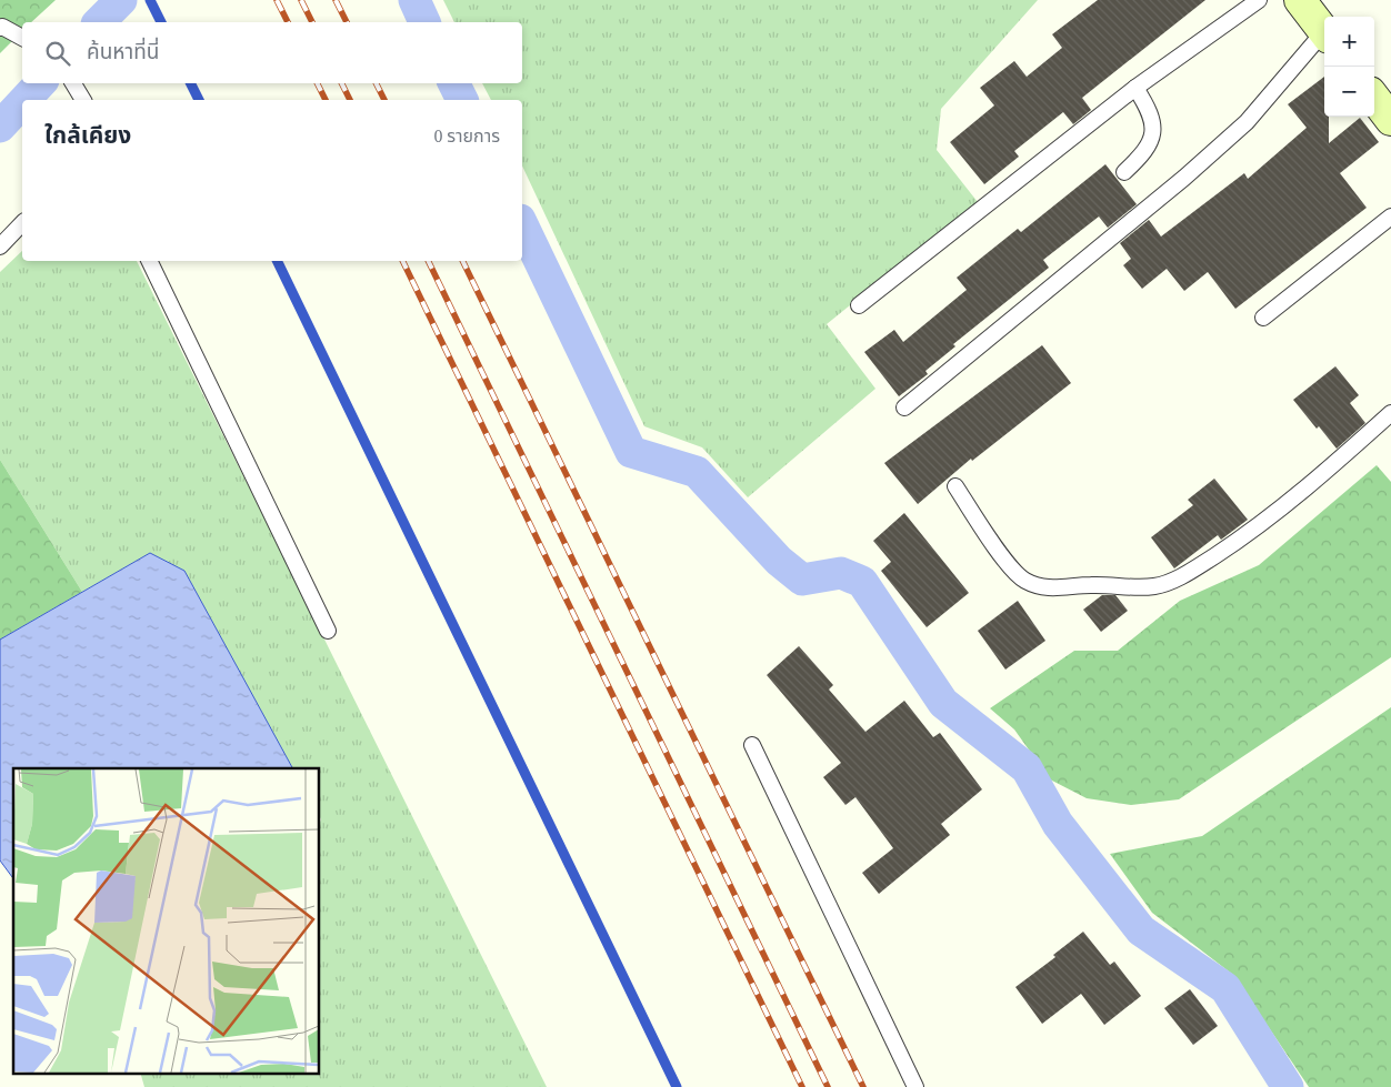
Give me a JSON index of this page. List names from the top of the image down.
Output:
{
  "page": {
    "map_buttons": ["+", "−"],
    "search": "ค้นหาที่นี่",
    "heading": ["ใกล้เคียง", "0 รายการ"]
  }
}
